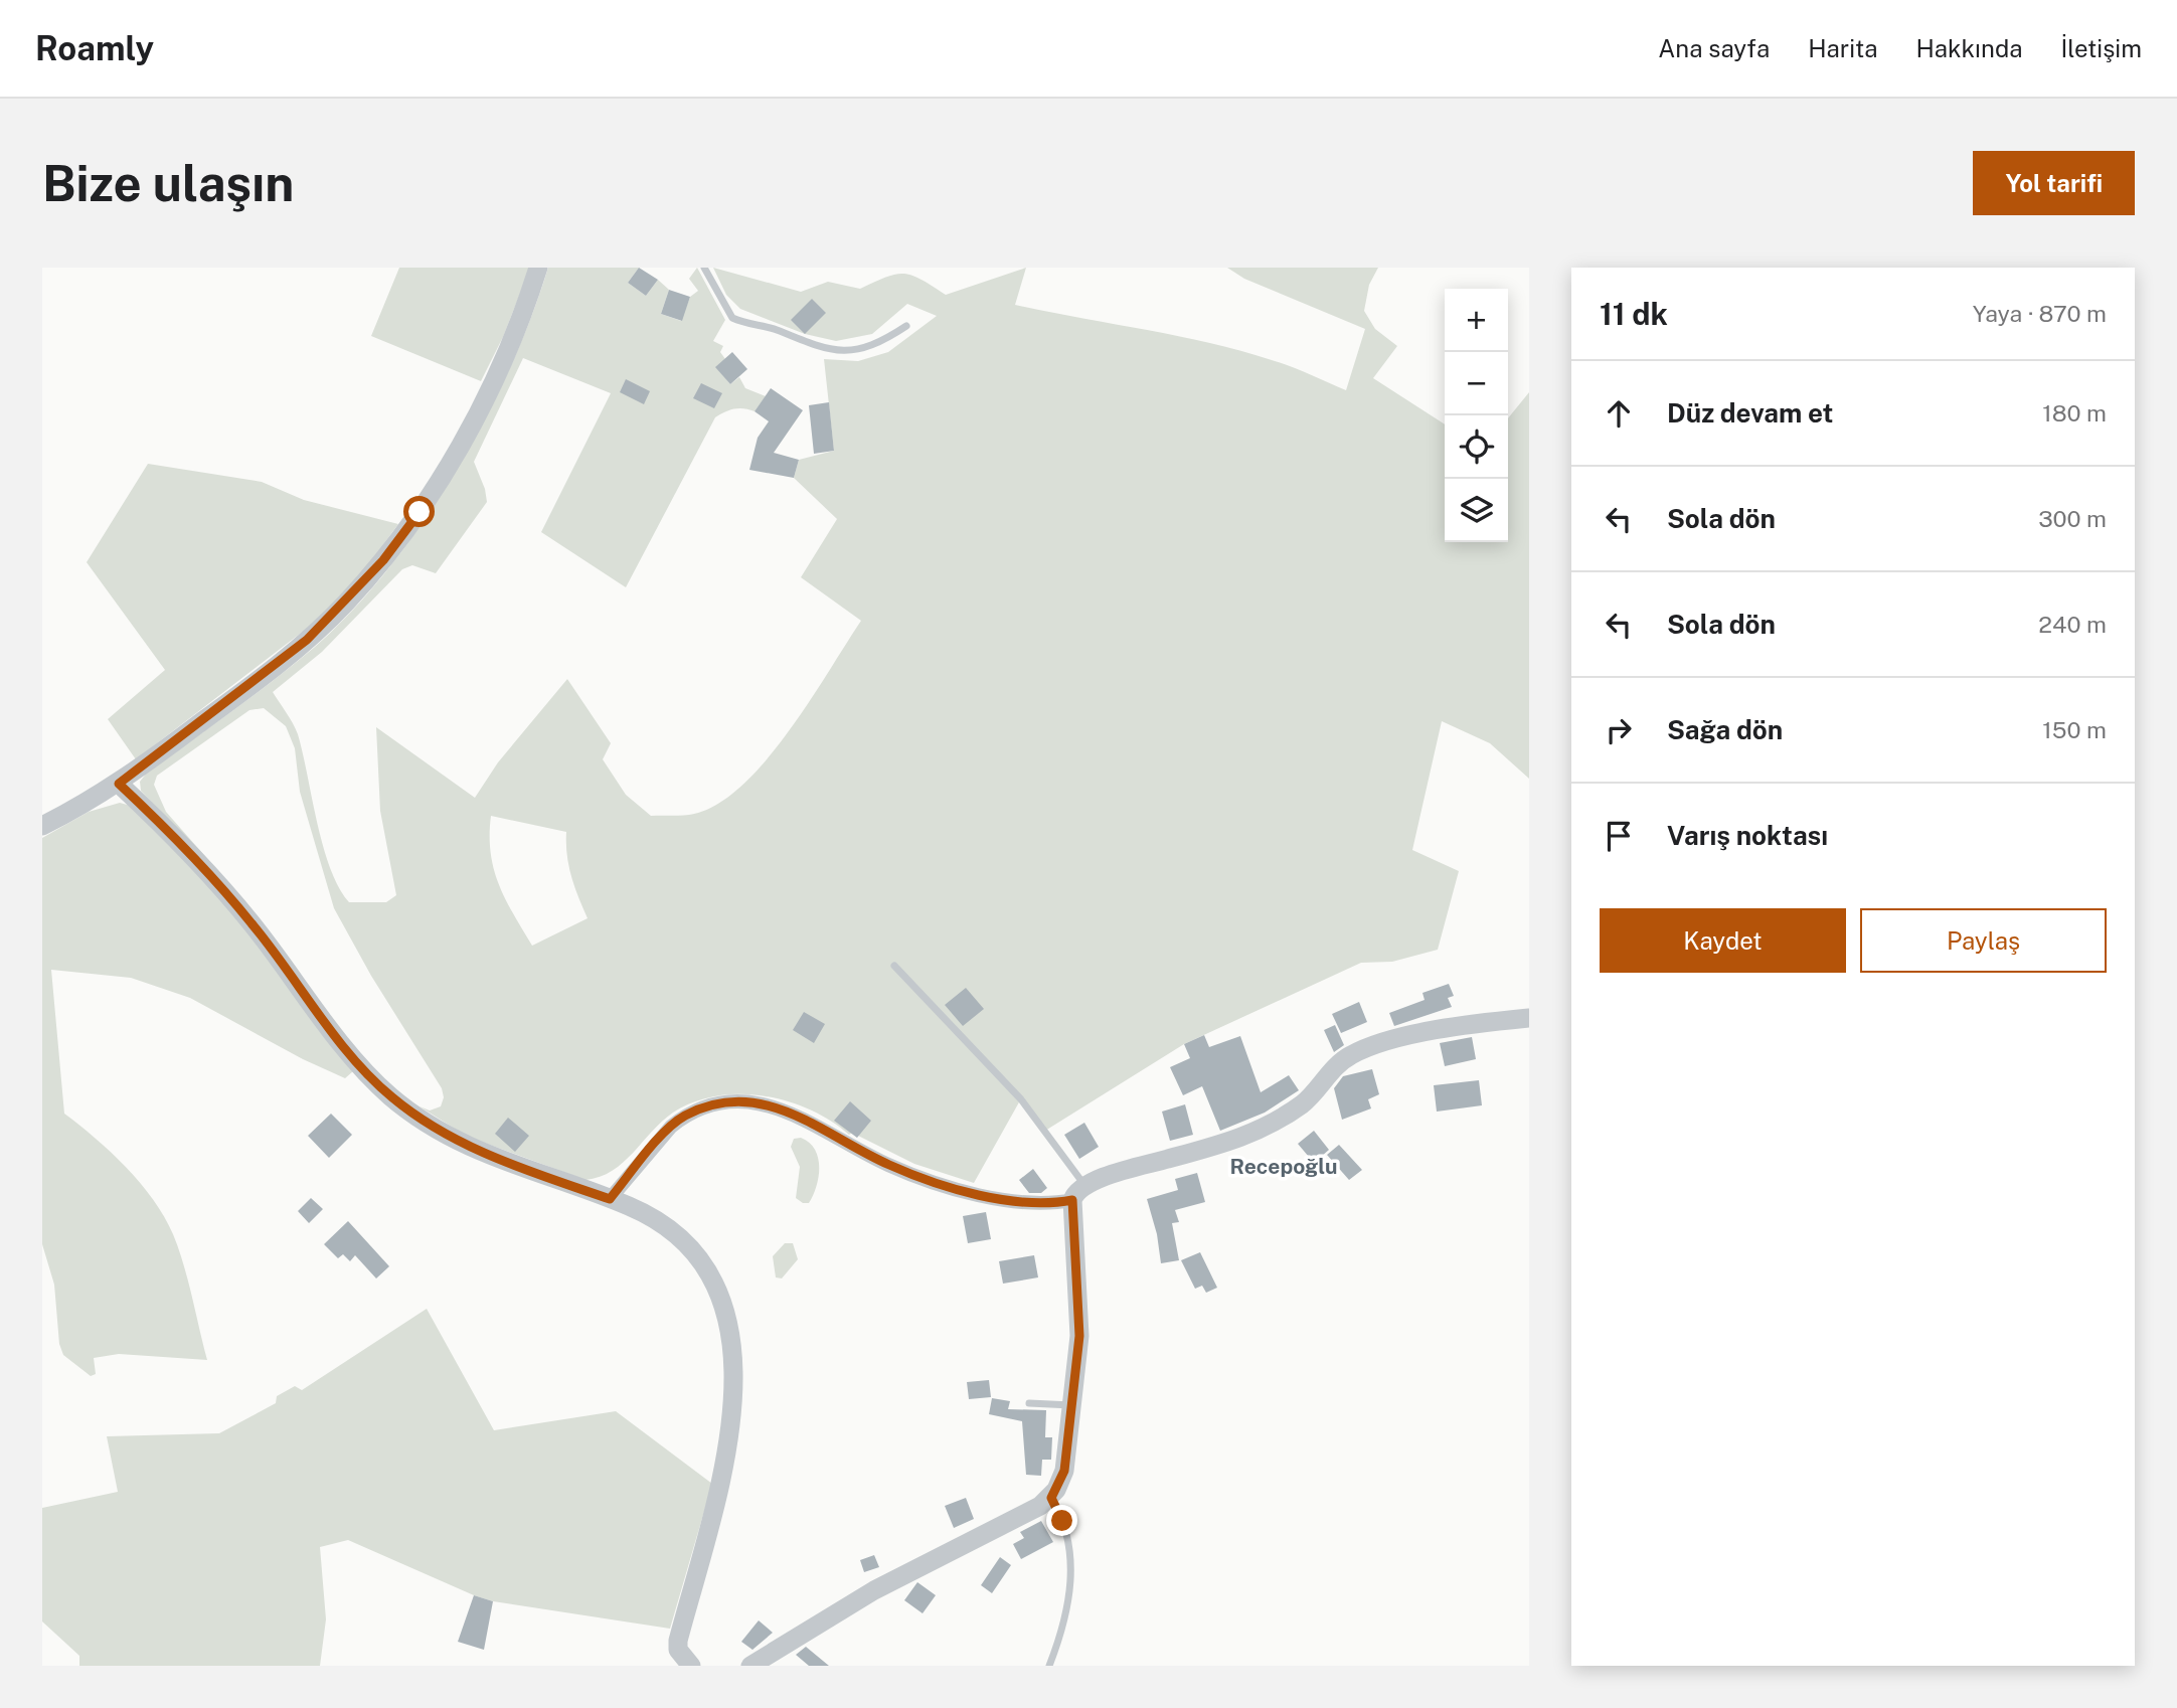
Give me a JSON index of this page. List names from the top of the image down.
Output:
{
  "districts": ["Recepoğlu"],
  "page": {
    "header": "Roamly",
    "nav": [
      "Ana sayfa",
      "Harita",
      "Hakkında",
      "İletişim"
    ],
    "buttons": [
      "Yol tarifi",
      ["Kaydet", "Paylaş"]
    ],
    "title": "Bize ulaşın",
    "heading": ["11 dk", "Yaya · 870 m"],
    "map_buttons": ["+", "−"],
    "list": [
      ["Düz devam et", "180 m"],
      ["Sola dön", "300 m"],
      ["Sola dön", "240 m"],
      ["Sağa dön", "150 m"],
      "Varış noktası"
    ]
  }
}
